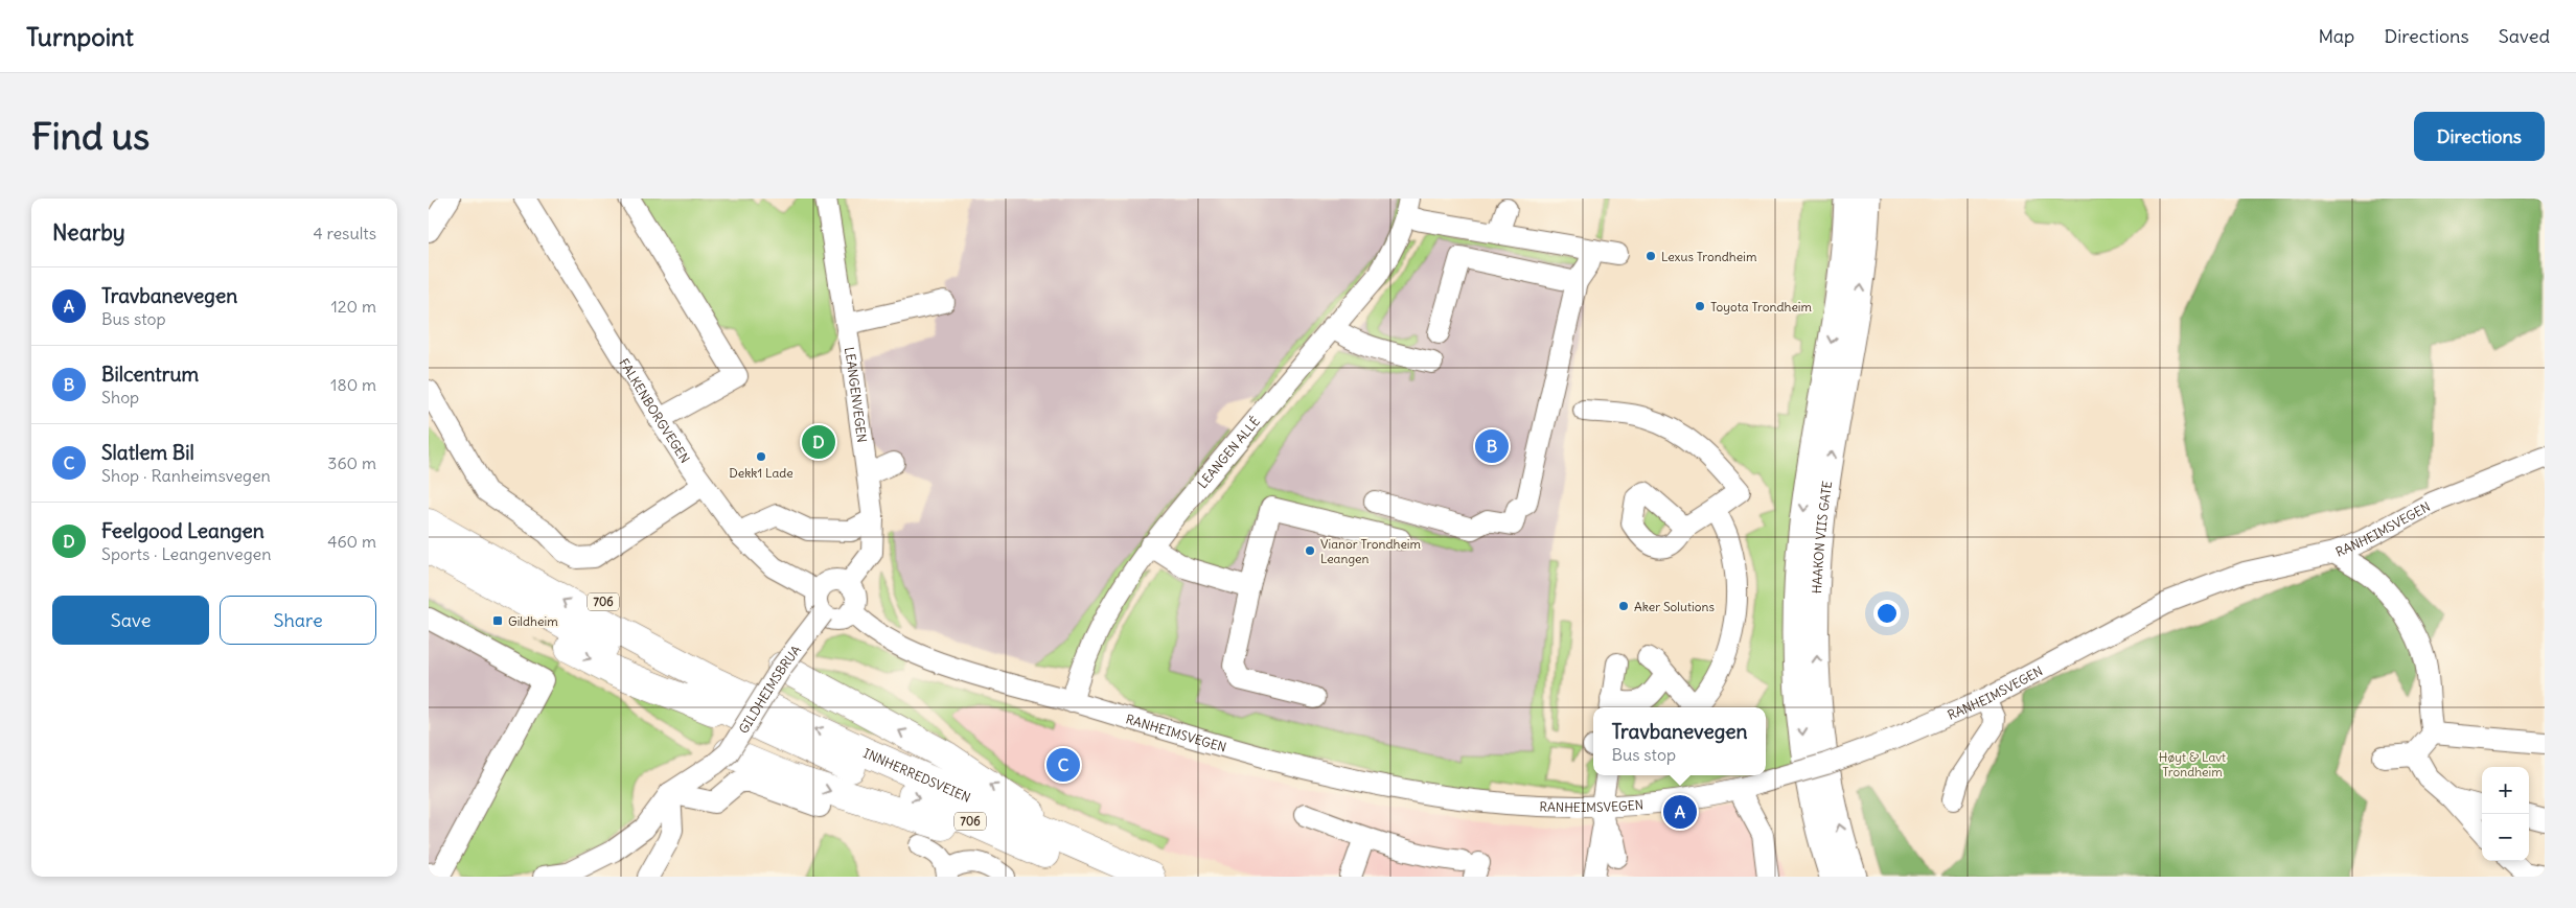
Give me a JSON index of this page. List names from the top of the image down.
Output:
{
  "streets": {
    "highway": ["706", "INNHERREDSVEIEN"],
    "main road": ["HAAKON VIIS GATE"],
    "street": [
      "LEANGENVEGEN",
      "FALKENBORGVEGEN",
      "LEANGEN ALLÉ",
      "RANHEIMSVEGEN",
      "GILDHEIMSBRUA"
    ]
  },
  "crossings": [
    ["LEANGENVEGEN", "FALKENBORGVEGEN"],
    ["LEANGENVEGEN", "RANHEIMSVEGEN"],
    ["LEANGENVEGEN", "GILDHEIMSBRUA"],
    ["FALKENBORGVEGEN", "RANHEIMSVEGEN"],
    ["FALKENBORGVEGEN", "GILDHEIMSBRUA"],
    ["LEANGEN ALLÉ", "RANHEIMSVEGEN"],
    ["RANHEIMSVEGEN", "GILDHEIMSBRUA"],
    ["706", "GILDHEIMSBRUA"],
    ["706", "INNHERREDSVEIEN"]
  ],
  "parks": ["Høyt & Lavt Trondheim"],
  "places": {
    "other": [
      "Lexus Trondheim",
      "Toyota Trondheim",
      "Dekk1 Lade",
      "Vianor Trondheim Leangen",
      "Aker Solutions"
    ],
    "transit": ["Gildheim"]
  },
  "page": {
    "header": "Turnpoint",
    "nav": ["Map", "Directions", "Saved"],
    "buttons": [
      "Directions",
      ["Save", "Share"]
    ],
    "title": "Find us",
    "heading": ["Nearby", "4 results"],
    "list": [
      {
        "mark": "A",
        "name": "Travbanevegen",
        "note": "Bus stop",
        "value": "120 m"
      },
      {
        "mark": "B",
        "name": "Bilcentrum",
        "note": "Shop",
        "value": "180 m"
      },
      {
        "mark": "C",
        "name": "Slatlem Bil",
        "note": "Shop · Ranheimsvegen",
        "value": "360 m"
      },
      {
        "mark": "D",
        "name": "Feelgood Leangen",
        "note": "Sports · Leangenvegen",
        "value": "460 m"
      }
    ],
    "pins": [
      "D",
      "B",
      "C",
      "A"
    ],
    "popup": ["Travbanevegen", "Bus stop"],
    "map_buttons": ["+", "−"]
  }
}
